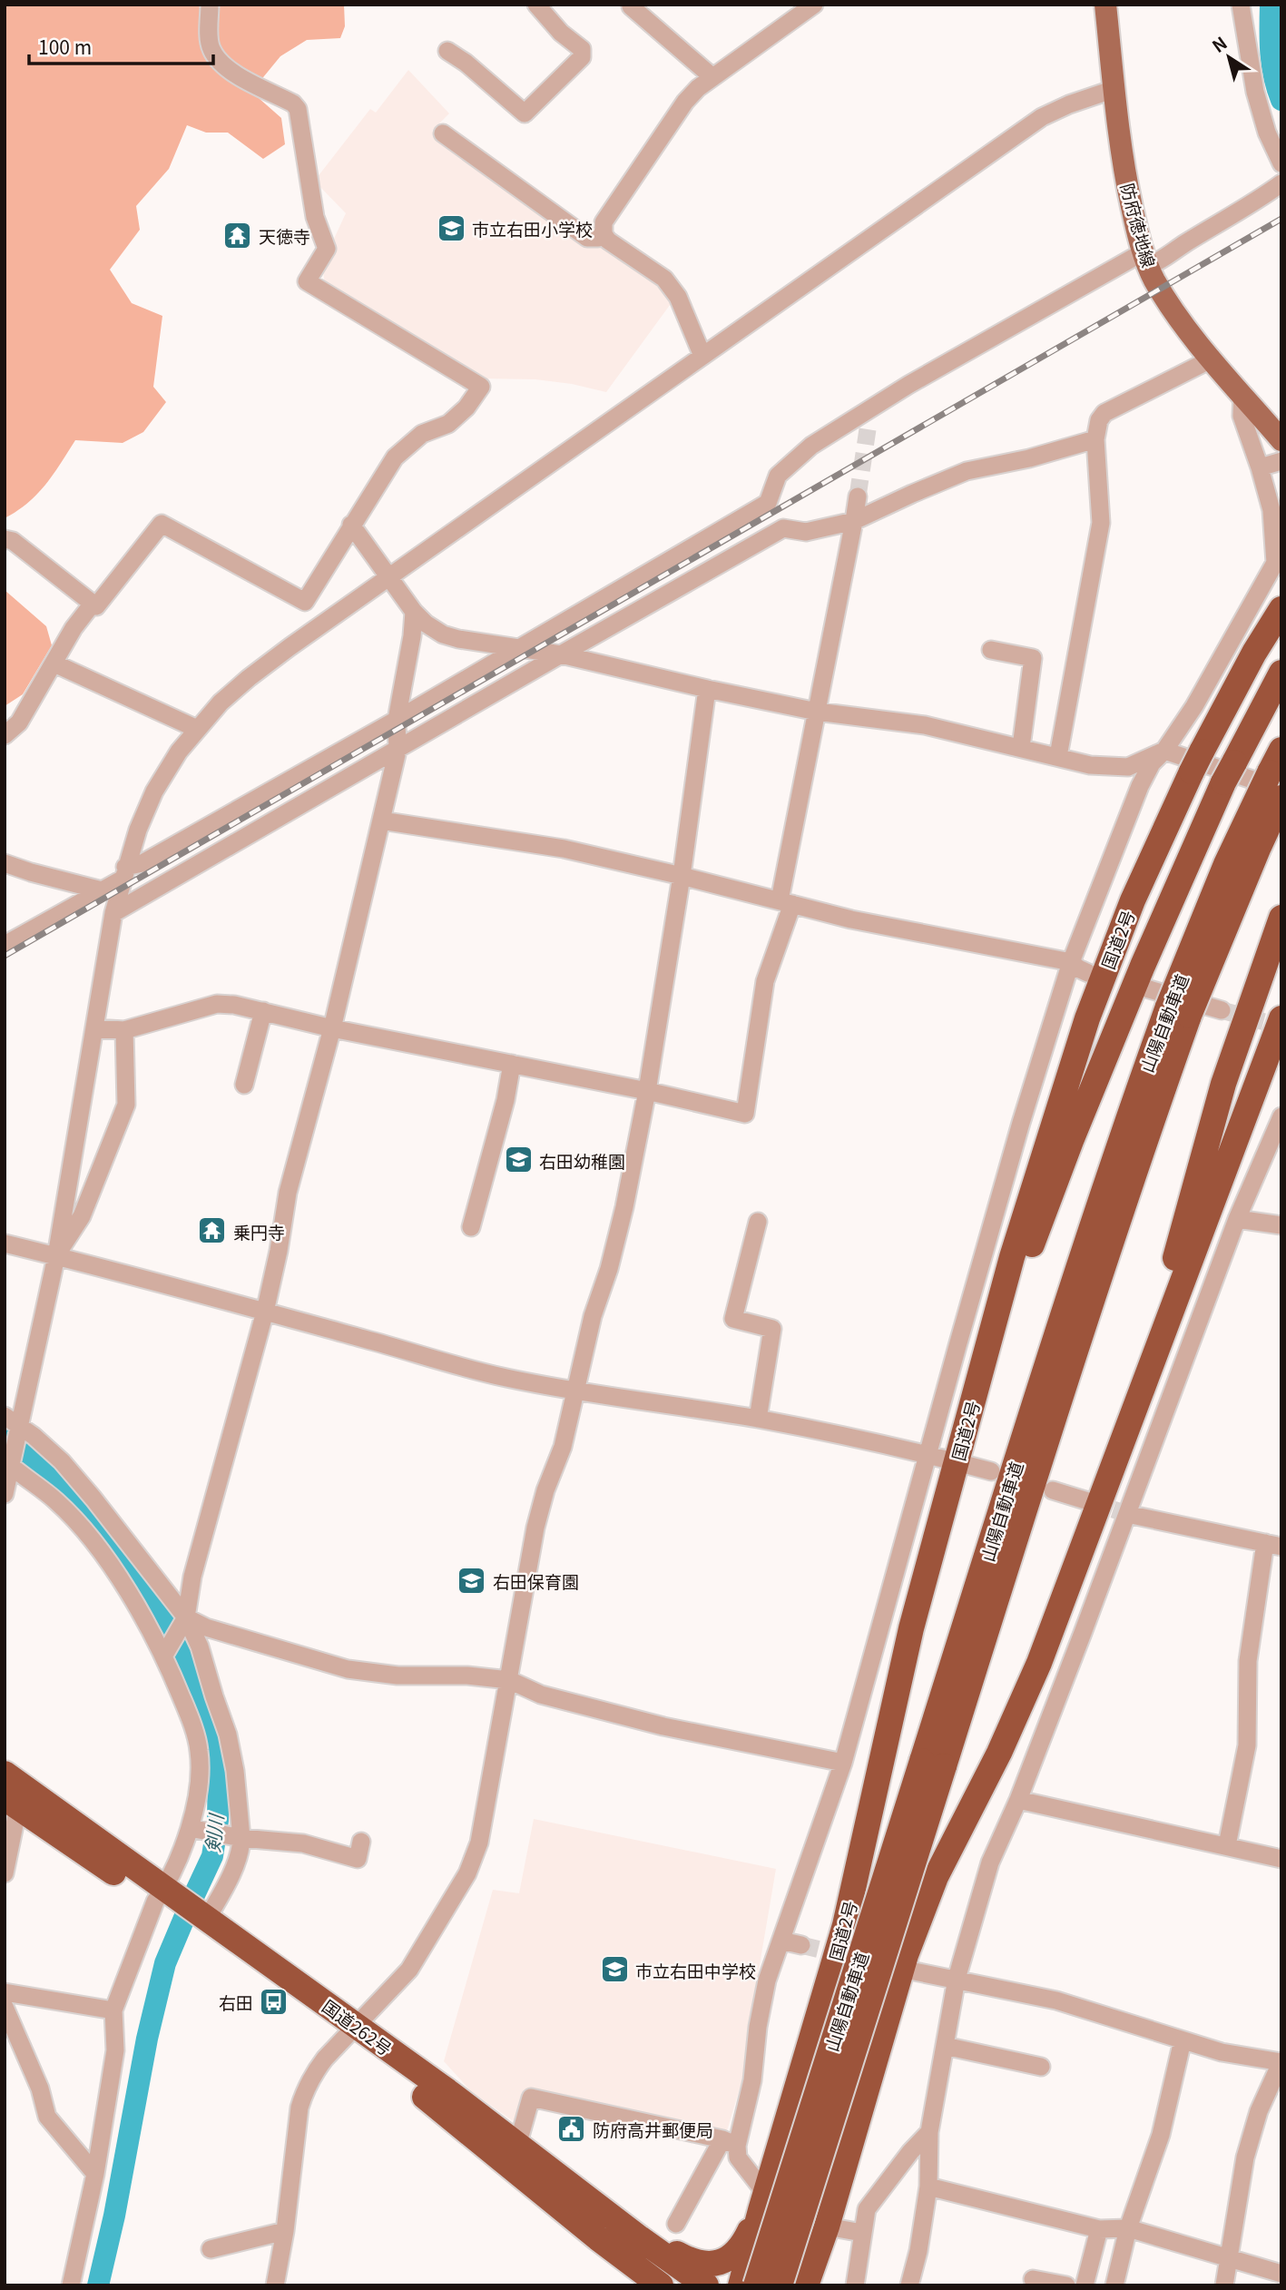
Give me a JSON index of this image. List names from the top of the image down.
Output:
{
  "streets": {
    "highway": ["国道2号", "山陽自動車道", "国道262号"],
    "main road": ["防府徳地線"]
  },
  "water": ["剣川"],
  "places": {
    "school or university": [
      "市立右田小学校",
      "右田幼稚園",
      "右田保育園",
      "市立右田中学校"
    ],
    "temple": ["天徳寺", "乗円寺"],
    "bus stop": ["右田"],
    "public building": ["防府高井郵便局"]
  },
  "scale_bar": "100 m",
  "north": "top left"
}
